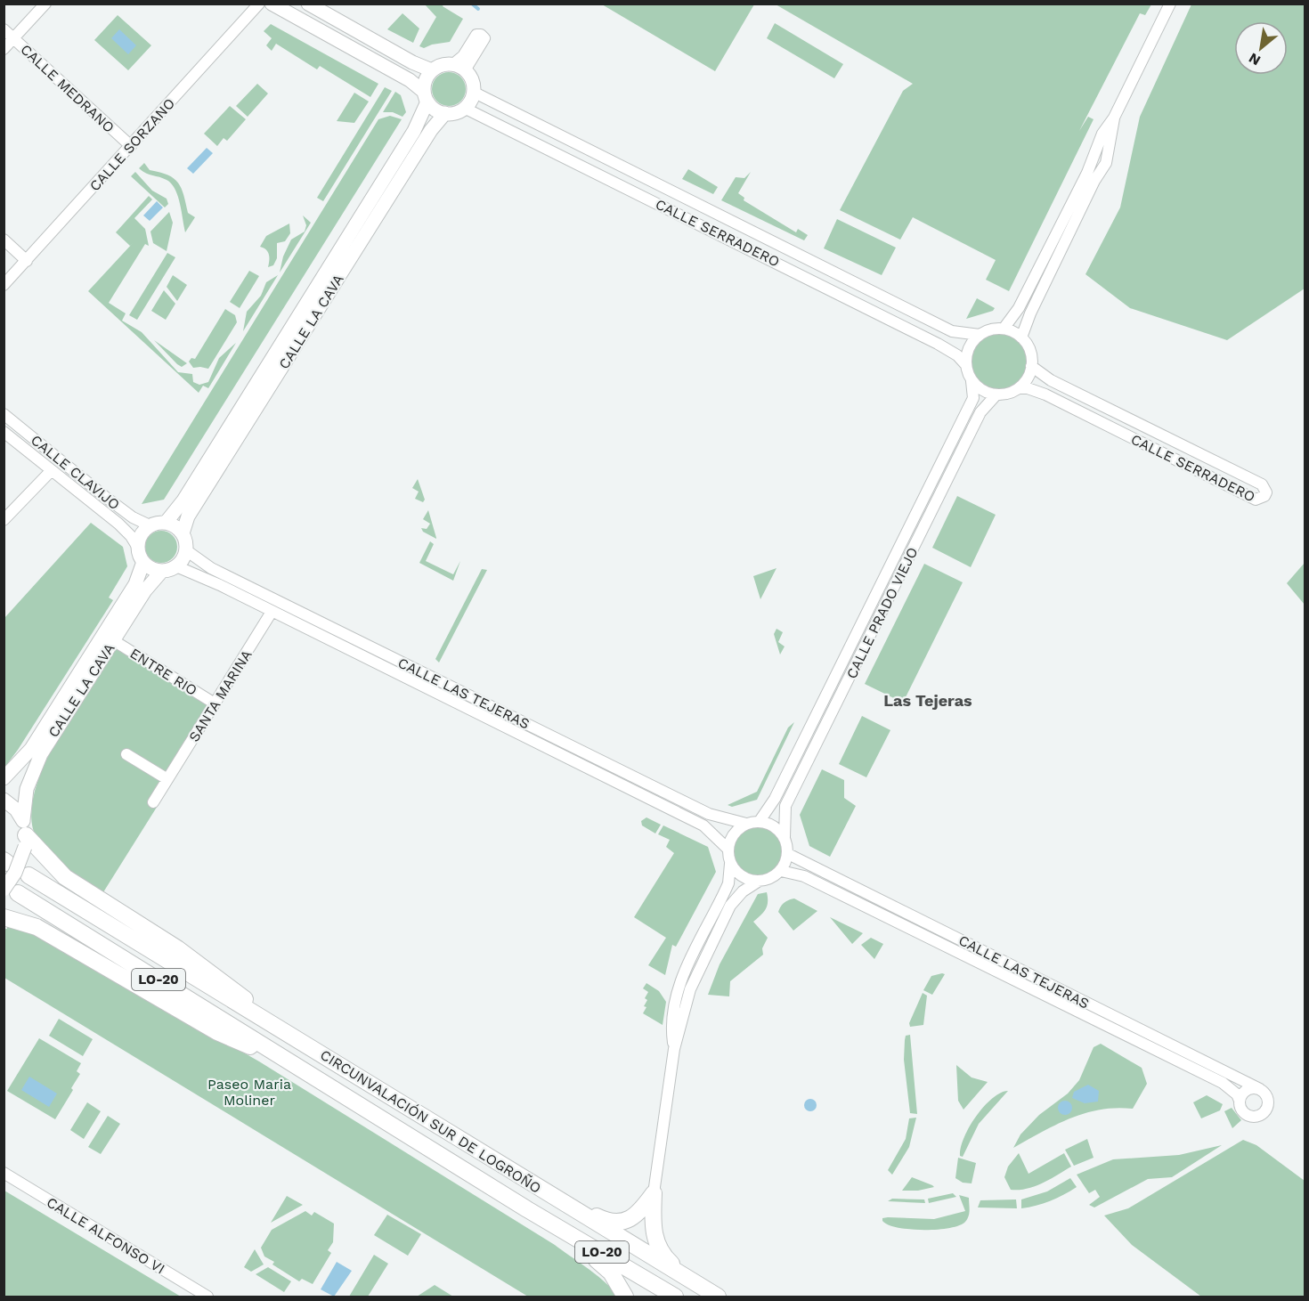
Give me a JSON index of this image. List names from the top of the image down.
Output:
{
  "streets": {
    "highway": ["LO-20", "CIRCUNVALACIÓN SUR DE LOGROÑO"],
    "main road": ["CALLE LA CAVA"],
    "street": [
      "CALLE MEDRANO",
      "CALLE SORZANO",
      "CALLE SERRADERO",
      "CALLE CLAVIJO",
      "CALLE PRADO VIEJO",
      "ENTRE RIO",
      "CALLE LAS TEJERAS",
      "SANTA MARINA",
      "CALLE ALFONSO VI"
    ]
  },
  "crossings": [
    ["CALLE MEDRANO", "CALLE SORZANO"],
    ["CALLE SERRADERO", "CALLE LA CAVA"],
    ["CALLE SERRADERO", "CALLE PRADO VIEJO"],
    ["CALLE LA CAVA", "CALLE CLAVIJO"],
    ["CALLE LA CAVA", "ENTRE RIO"],
    ["CALLE LA CAVA", "CALLE LAS TEJERAS"],
    ["CALLE LA CAVA", "LO-20"],
    ["CALLE CLAVIJO", "CALLE LAS TEJERAS"],
    ["CALLE PRADO VIEJO", "CALLE LAS TEJERAS"],
    ["ENTRE RIO", "SANTA MARINA"],
    ["CALLE LAS TEJERAS", "SANTA MARINA"],
    ["LO-20", "CIRCUNVALACIÓN SUR DE LOGROÑO"]
  ],
  "districts": ["Las Tejeras"],
  "parks": ["Paseo Maria Moliner"],
  "north": "bottom left"
}
